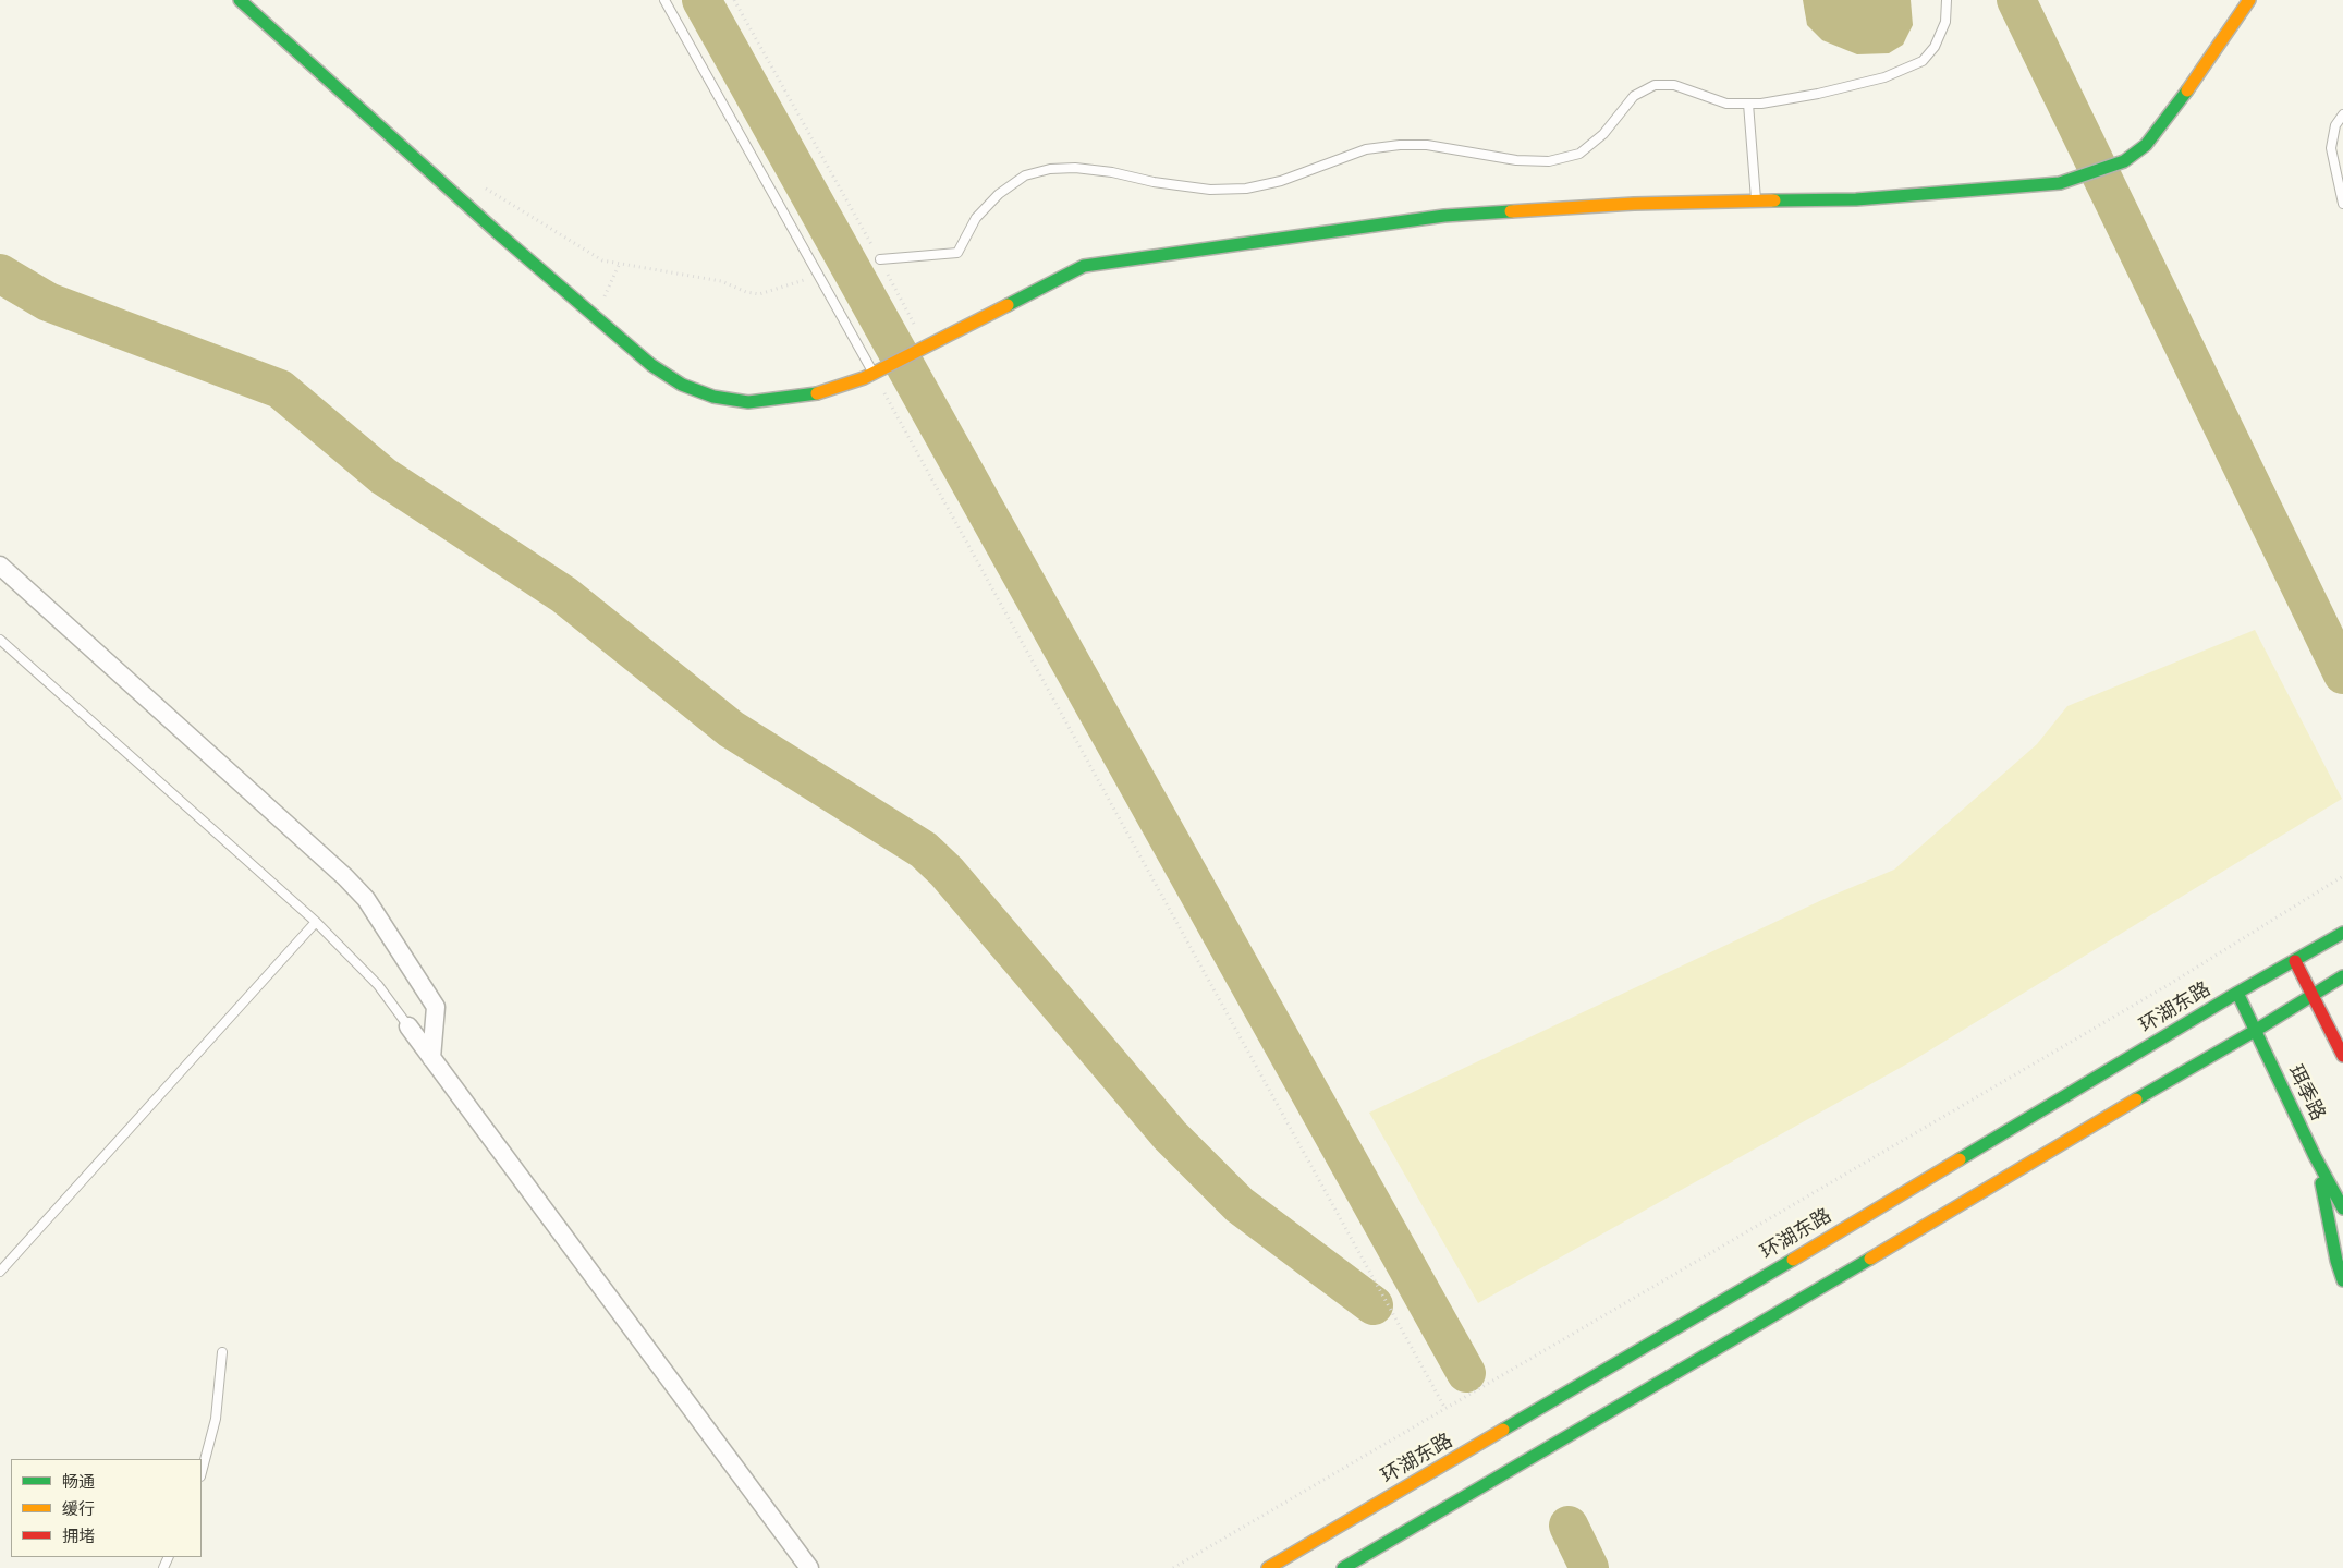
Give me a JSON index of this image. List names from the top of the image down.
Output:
{
  "streets": {
    "main road": ["环湖东路", "珥季路"]
  },
  "crossings": [
    ["环湖东路", "珥季路"]
  ],
  "legend": ["畅通", "缓行", "拥堵"]
}
